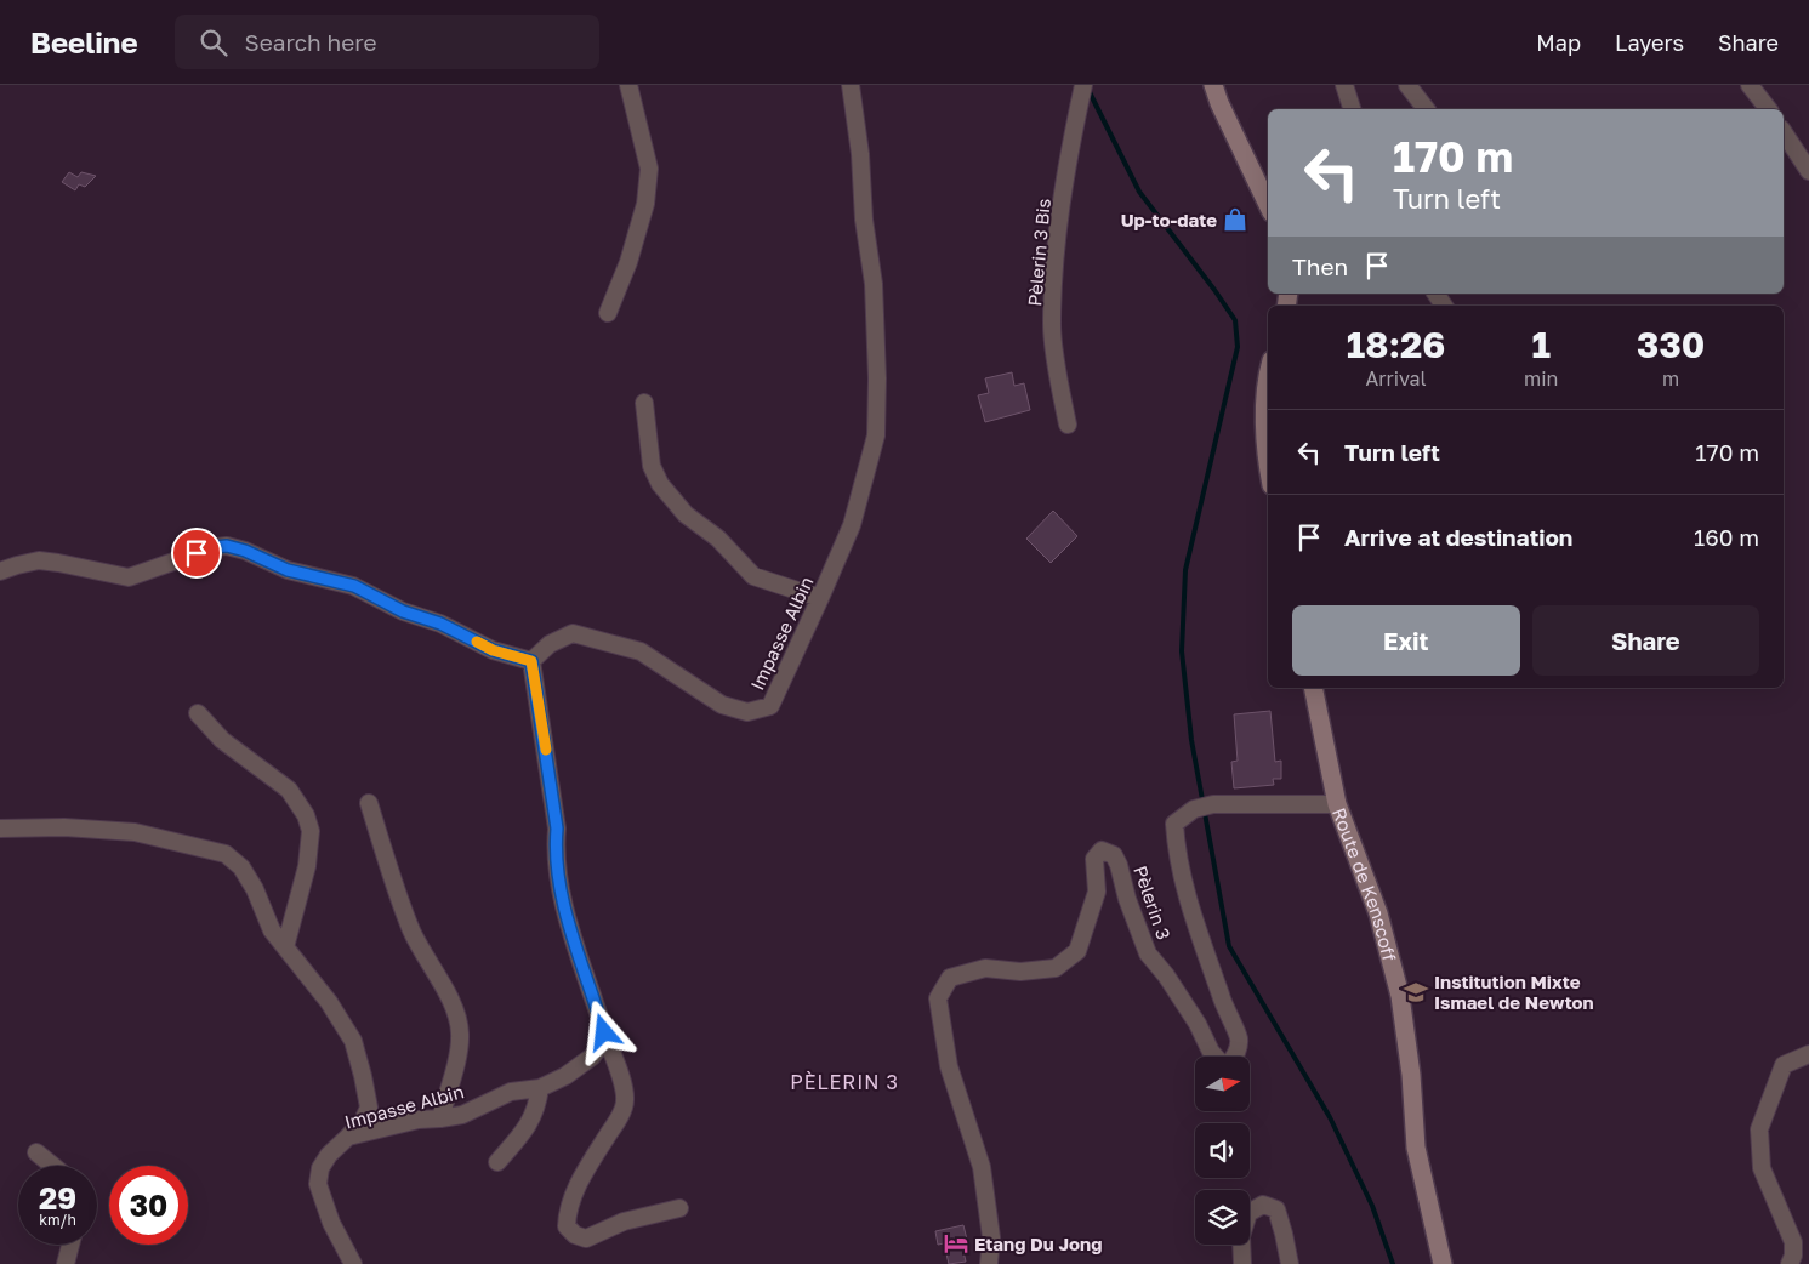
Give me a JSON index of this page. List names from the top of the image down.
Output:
{
  "streets": {
    "main road": ["Route de Kenscoff"],
    "street": ["Pèlerin 3 Bis", "Impasse Albin", "Pèlerin 3"]
  },
  "crossings": [
    ["Route de Kenscoff", "Pèlerin 3"]
  ],
  "districts": ["PÈLERIN 3"],
  "places": {
    "shop": ["Up-to-date"],
    "school or university": ["Institution Mixte Ismael de Newton"],
    "hotel": ["Etang Du Jong"]
  },
  "north": "right",
  "page": {
    "header": "Beeline",
    "search": "Search here",
    "nav": ["Map", "Layers", "Share"],
    "turn": ["170 m", "Turn left"],
    "then": "Then",
    "eta": [
      "18:26",
      "Arrival",
      "1",
      "min",
      "330",
      "m"
    ],
    "list": [
      {
        "name": "Turn left",
        "value": "170 m"
      },
      {
        "name": "Arrive at destination",
        "value": "160 m"
      }
    ],
    "buttons": ["Exit", "Share"],
    "speed": "29 km/h",
    "limit": "30"
  }
}
